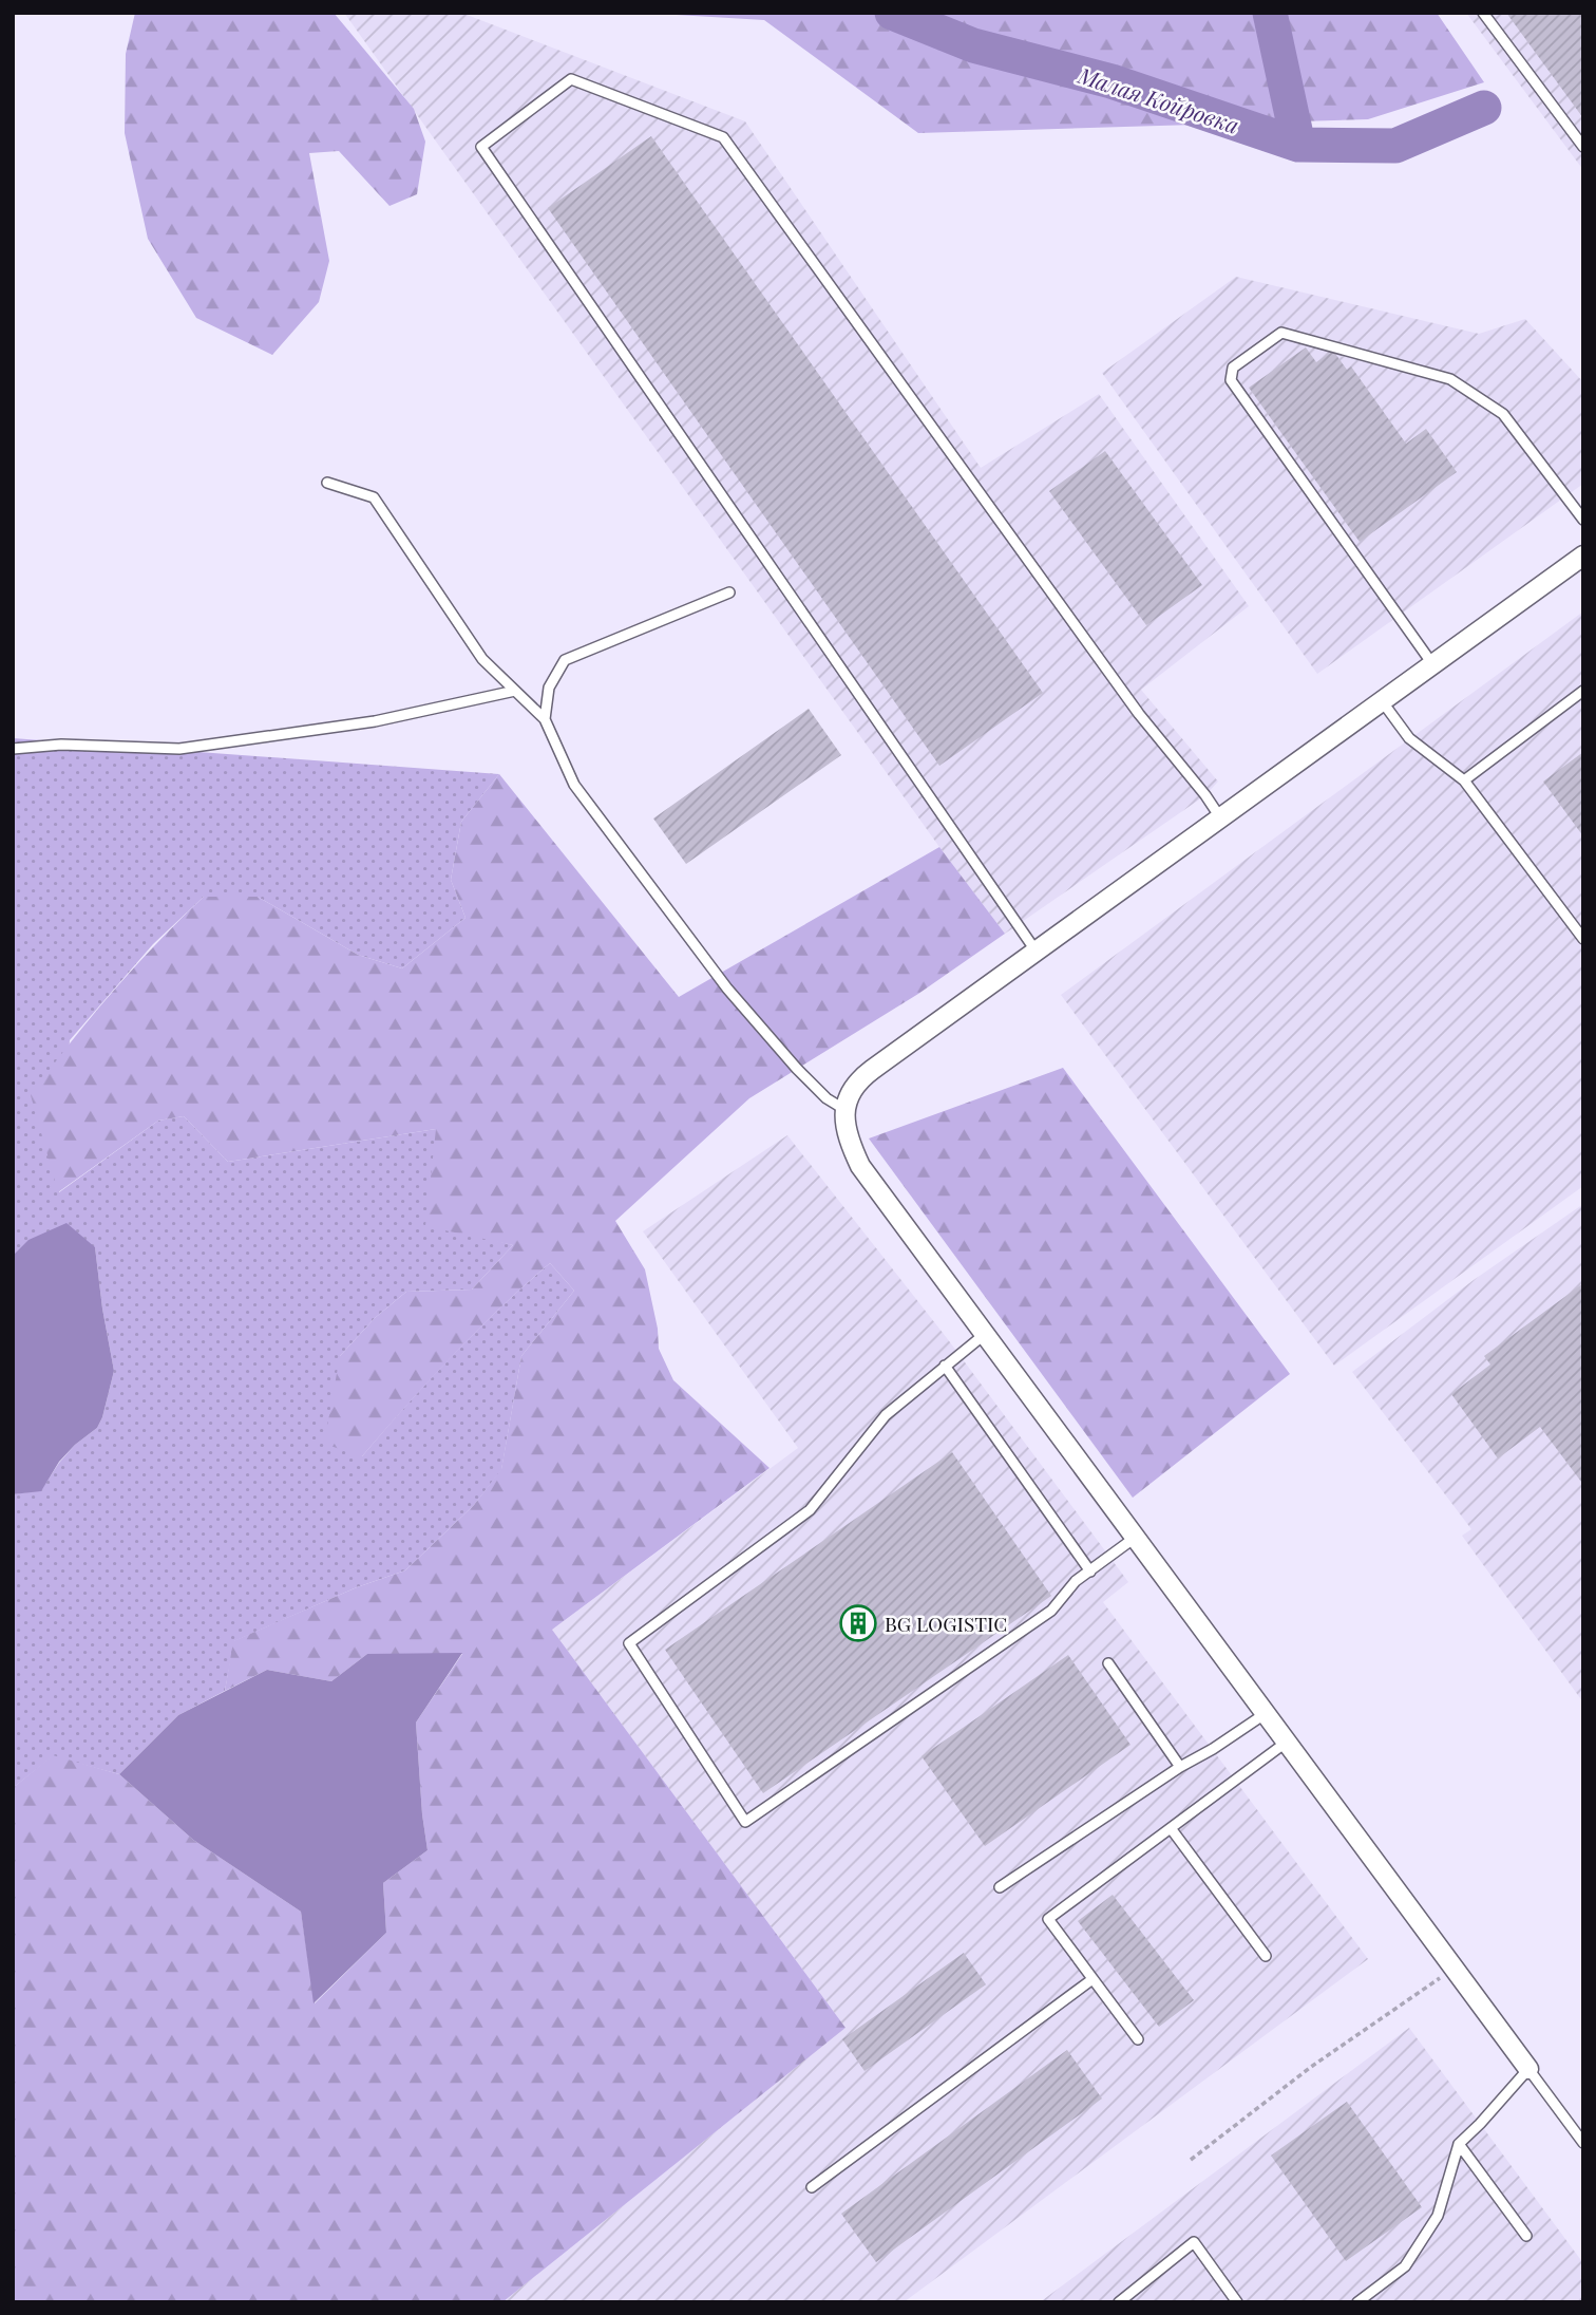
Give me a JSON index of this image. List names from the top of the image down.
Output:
{
  "water": ["Малая Койровка"],
  "places": {
    "building": ["BG LOGISTIC"]
  }
}
